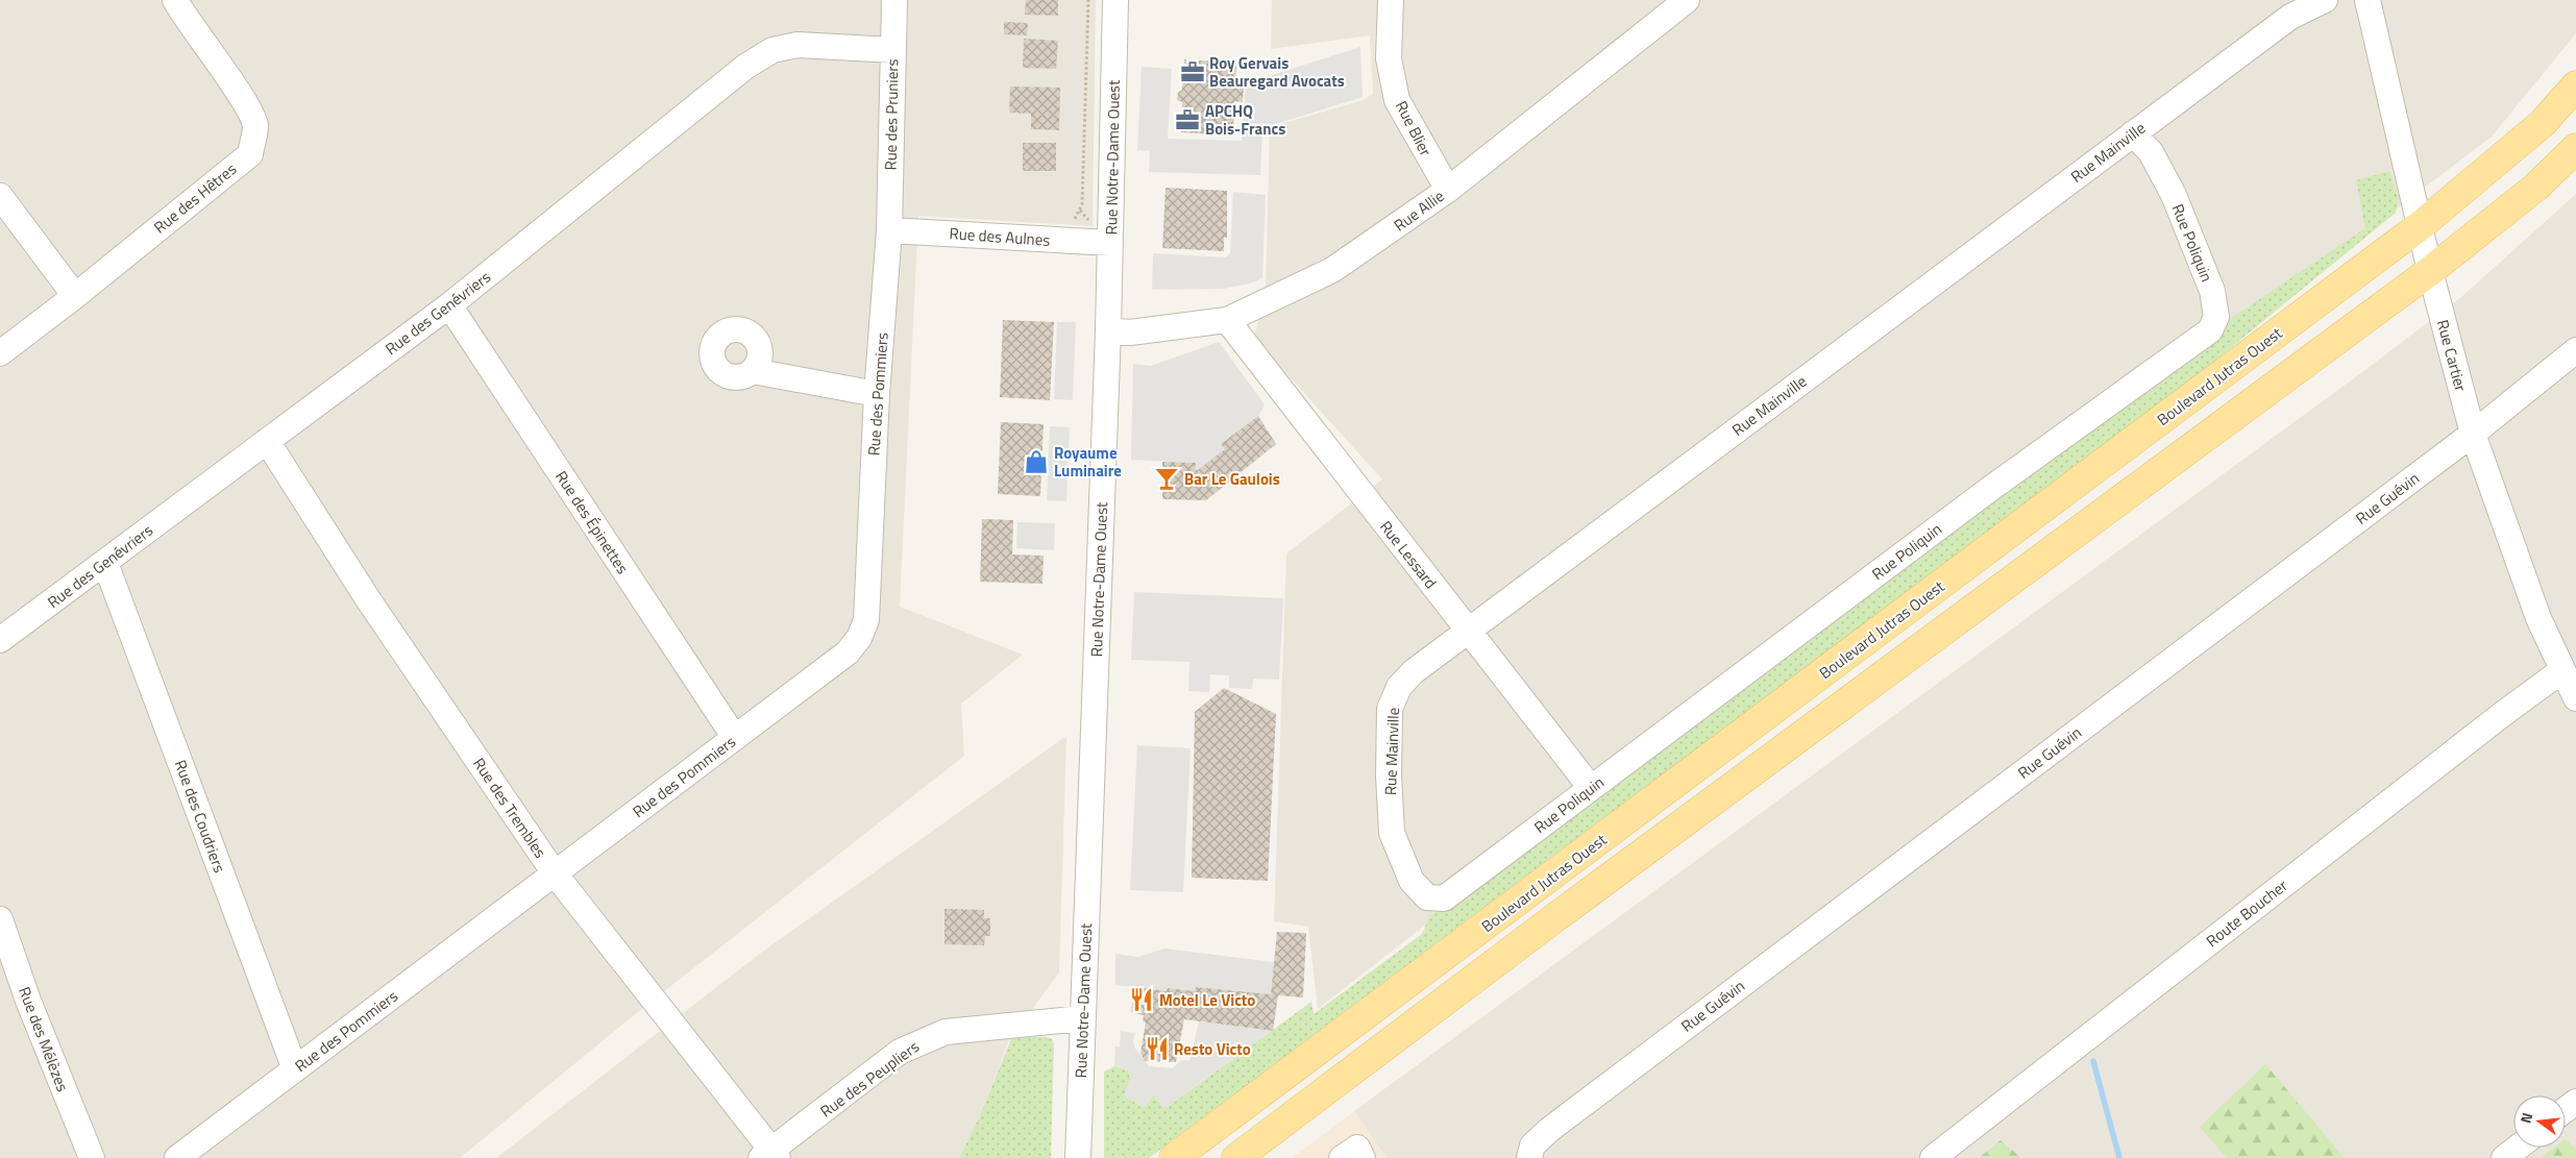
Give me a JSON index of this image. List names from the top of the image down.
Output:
{
  "streets": {
    "main road": ["Boulevard Jutras Ouest"],
    "street": [
      "Rue des Pruniers",
      "Rue Blier",
      "Rue Mainville",
      "Rue Notre-Dame Ouest",
      "Rue des Hêtres",
      "Rue Allie",
      "Rue des Aulnes",
      "Rue Poliquin",
      "Rue des Genévriers",
      "Rue Cartier",
      "Rue des Pommiers",
      "Rue Guévin",
      "Rue des Épinettes",
      "Rue Lessard",
      "Rue des Trembles",
      "Rue des Coudriers",
      "Route Boucher",
      "Rue des Mélèzes",
      "Rue des Peupliers"
    ]
  },
  "crossings": [
    ["Rue des Pruniers", "Rue des Aulnes"],
    ["Rue des Pruniers", "Rue des Genévriers"],
    ["Rue des Pruniers", "Rue des Pommiers"],
    ["Rue Blier", "Rue Allie"],
    ["Rue Mainville", "Rue Poliquin"],
    ["Rue Mainville", "Rue Lessard"],
    ["Rue Notre-Dame Ouest", "Rue Allie"],
    ["Rue Notre-Dame Ouest", "Rue des Aulnes"],
    ["Rue Notre-Dame Ouest", "Rue des Peupliers"],
    ["Rue Allie", "Rue Lessard"],
    ["Rue des Aulnes", "Rue des Pommiers"],
    ["Rue Poliquin", "Rue Lessard"],
    ["Rue des Genévriers", "Rue des Épinettes"],
    ["Rue des Genévriers", "Rue des Trembles"],
    ["Rue des Genévriers", "Rue des Coudriers"],
    ["Rue Cartier", "Boulevard Jutras Ouest"],
    ["Rue Cartier", "Rue Guévin"],
    ["Rue Cartier", "Route Boucher"],
    ["Rue des Pommiers", "Rue des Épinettes"],
    ["Rue des Pommiers", "Rue des Trembles"],
    ["Rue des Pommiers", "Rue des Coudriers"],
    ["Rue des Trembles", "Rue des Peupliers"]
  ],
  "places": {
    "office": ["Roy Gervais Beauregard Avocats", "APCHQ Bois-Francs"],
    "shop": ["Royaume Luminaire"],
    "bar": ["Bar Le Gaulois"],
    "restaurant": ["Motel Le Victo", "Resto Victo"]
  },
  "north": "left"
}
